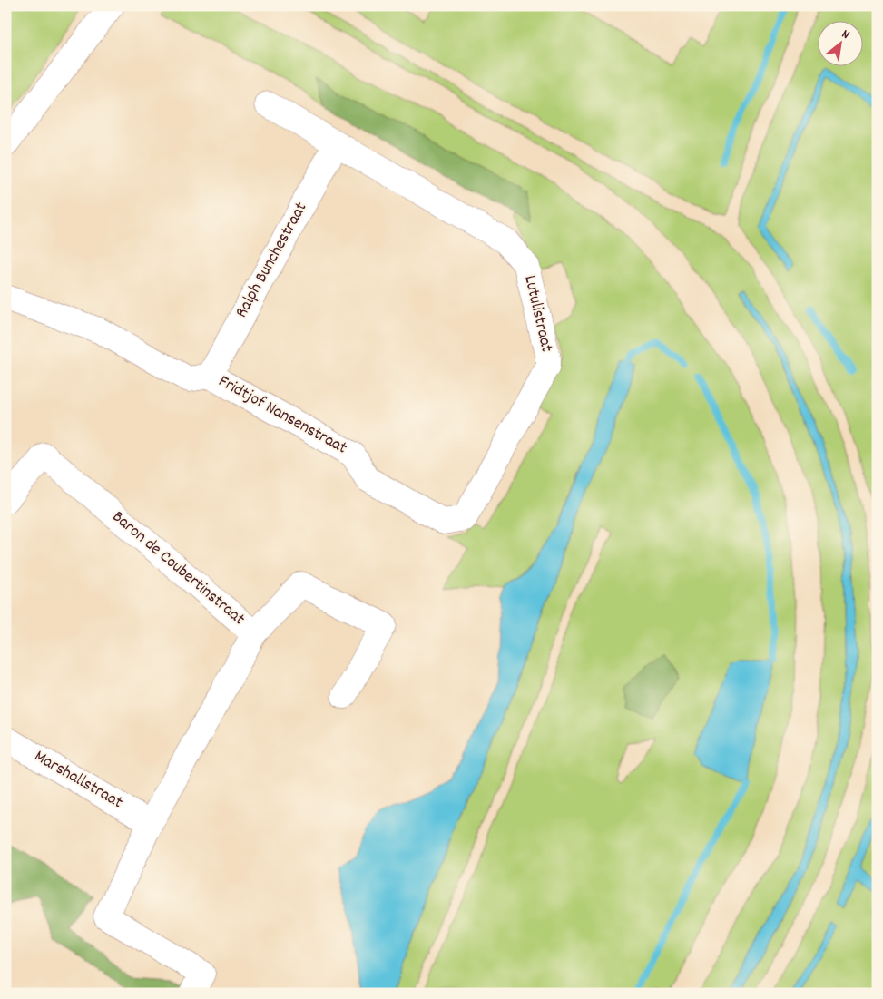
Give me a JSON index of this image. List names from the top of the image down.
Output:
{
  "streets": {
    "street": [
      "Ralph Bunchestraat",
      "Lutulistraat",
      "Fridtjof Nansenstraat",
      "Baron de Coubertinstraat",
      "Marshallstraat"
    ]
  },
  "crossings": [
    ["Ralph Bunchestraat", "Lutulistraat"],
    ["Ralph Bunchestraat", "Fridtjof Nansenstraat"],
    ["Lutulistraat", "Fridtjof Nansenstraat"],
    ["Baron de Coubertinstraat", "Marshallstraat"]
  ],
  "north": "top right"
}
